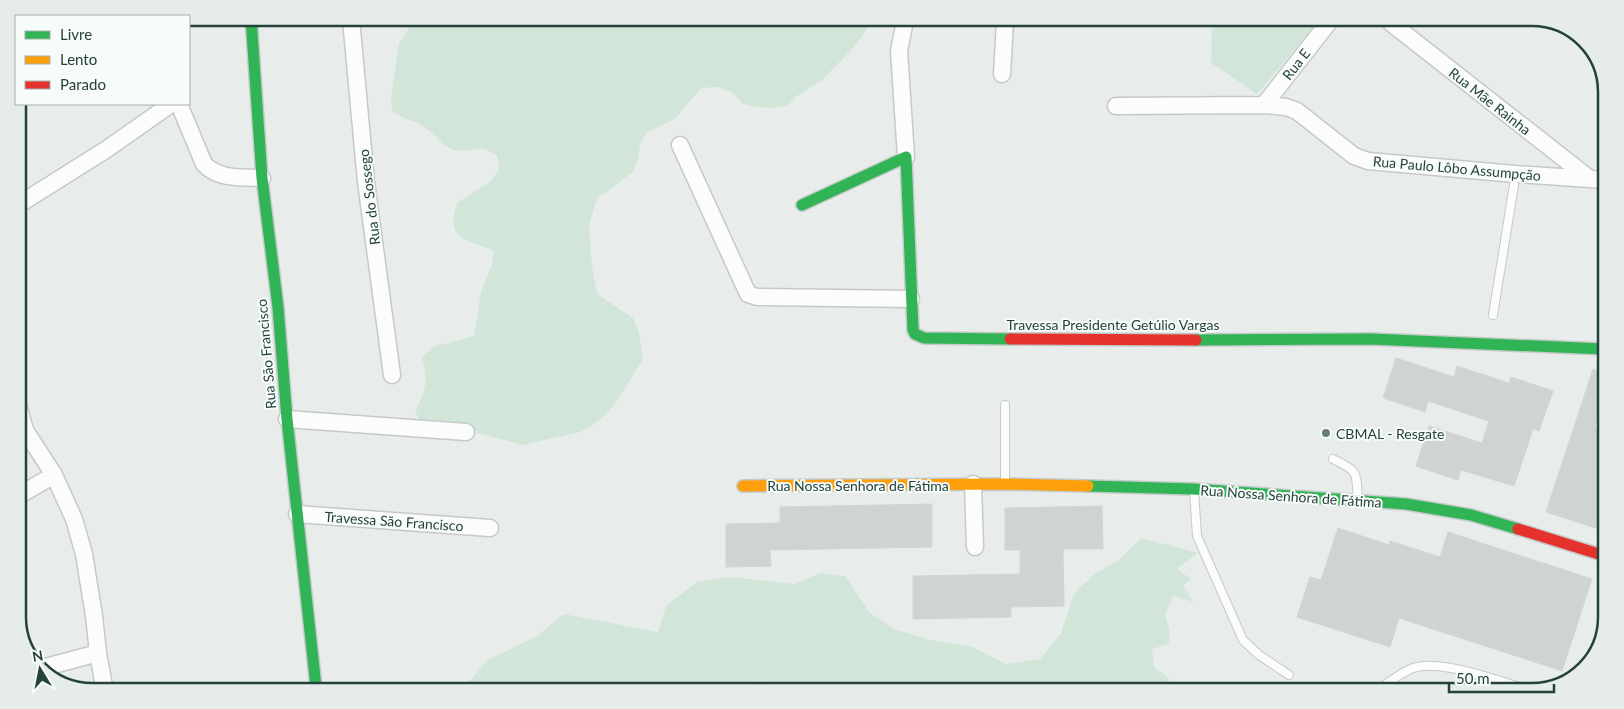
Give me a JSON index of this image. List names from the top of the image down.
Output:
{
  "streets": {
    "street": [
      "Rua E",
      "Rua Mãe Rainha",
      "Rua Paulo Lôbo Assumpção",
      "Rua do Sossego",
      "Travessa Presidente Getúlio Vargas",
      "Rua São Francisco",
      "Rua Nossa Senhora de Fátima",
      "Travessa São Francisco"
    ]
  },
  "crossings": [
    ["Rua E", "Rua Paulo Lôbo Assumpção"],
    ["Rua Mãe Rainha", "Rua Paulo Lôbo Assumpção"],
    ["Rua São Francisco", "Travessa São Francisco"]
  ],
  "places": ["CBMAL - Resgate"],
  "legend": ["Livre", "Lento", "Parado"],
  "scale_bar": "50 m",
  "north": "top"
}
